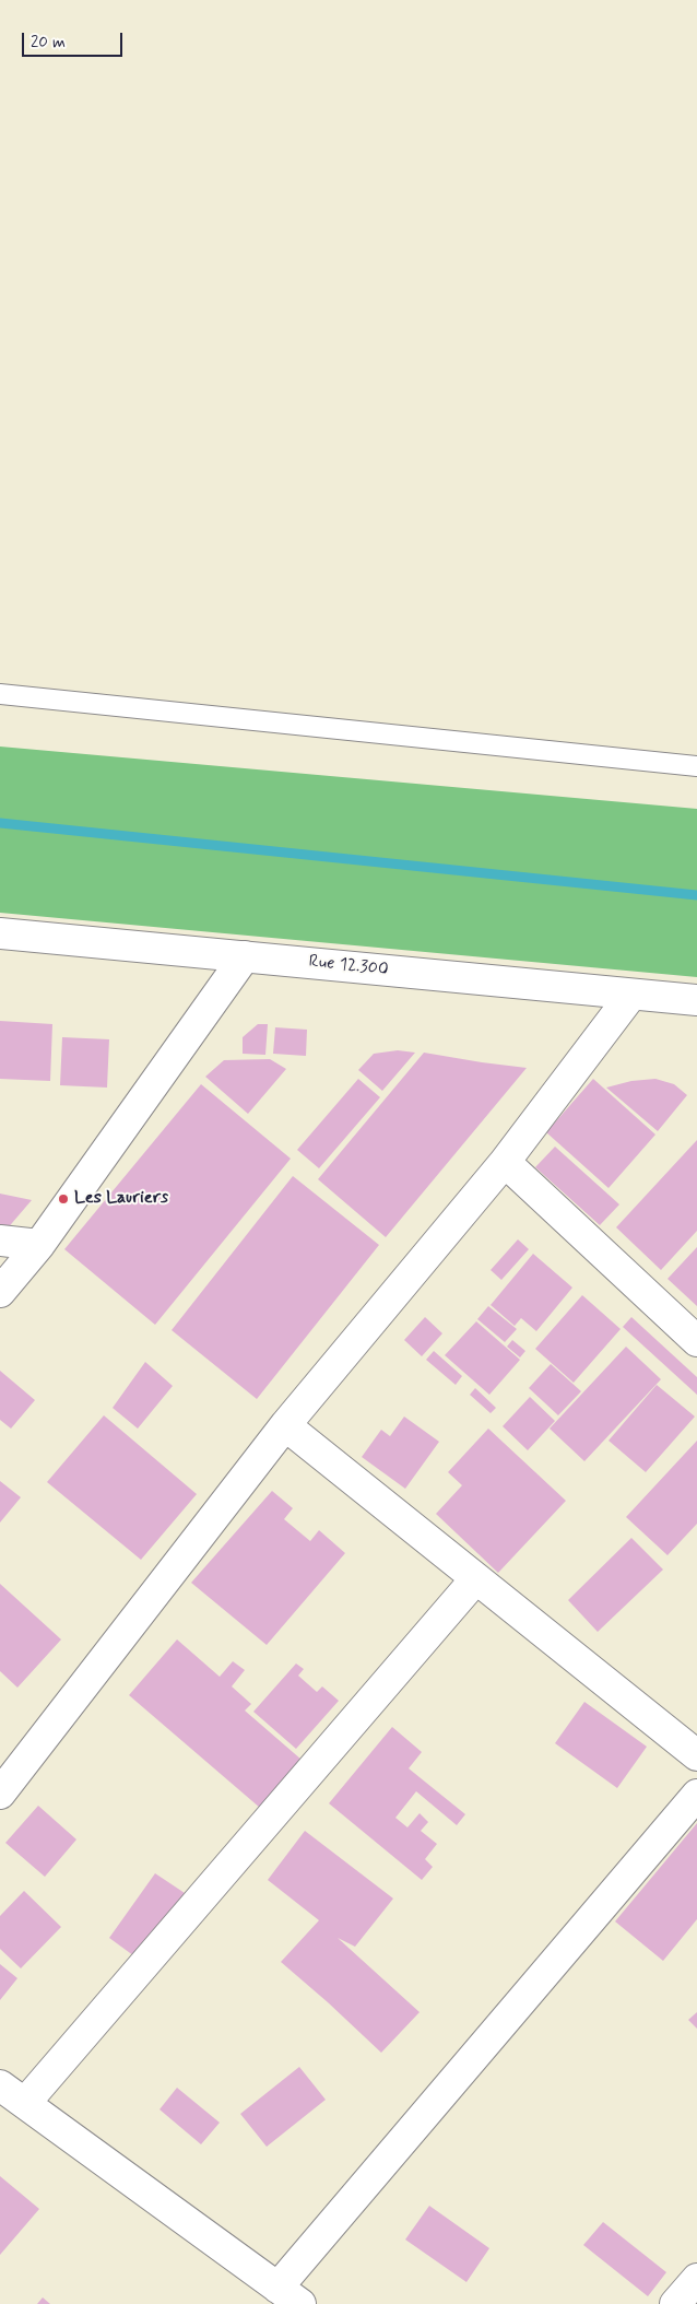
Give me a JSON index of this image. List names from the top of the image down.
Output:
{
  "streets": {
    "street": ["Rue 12.300"]
  },
  "places": ["Les Lauriers"],
  "scale_bar": "20 m"
}
